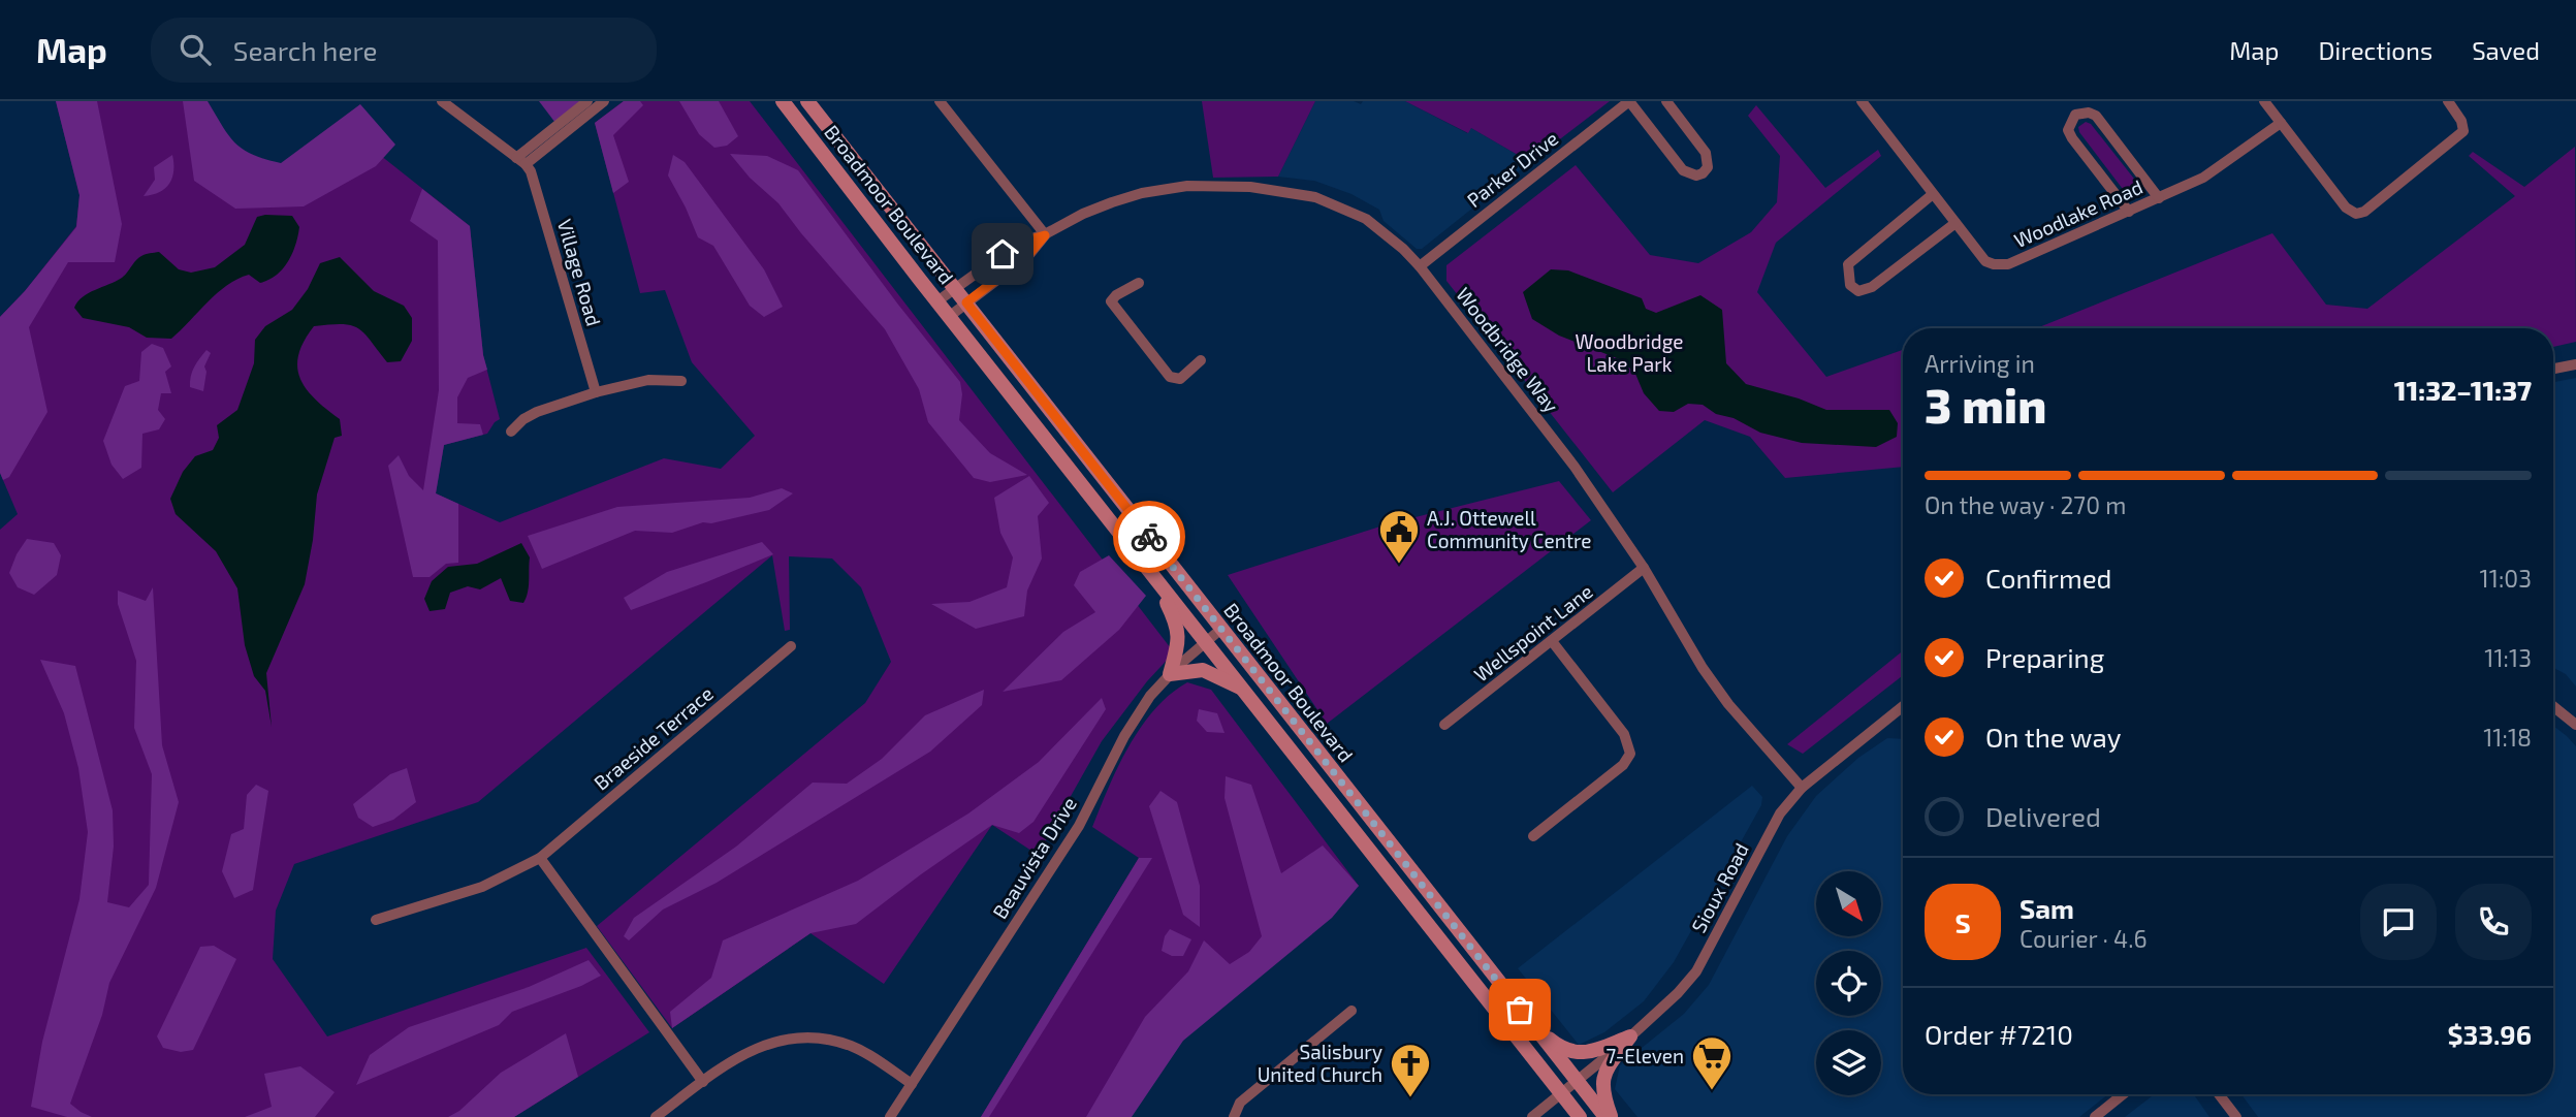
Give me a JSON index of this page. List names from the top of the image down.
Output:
{
  "streets": {
    "main road": ["Broadmoor Boulevard"],
    "street": [
      "Parker Drive",
      "Woodlake Road",
      "Village Road",
      "Woodbridge Way",
      "Wellspoint Lane",
      "Braeside Terrace",
      "Beauvista Drive",
      "Sioux Road"
    ]
  },
  "crossings": [
    ["Parker Drive", "Woodbridge Way"],
    ["Broadmoor Boulevard", "Woodbridge Way"],
    ["Broadmoor Boulevard", "Beauvista Drive"],
    ["Broadmoor Boulevard", "Sioux Road"],
    ["Woodbridge Way", "Wellspoint Lane"],
    ["Woodbridge Way", "Sioux Road"]
  ],
  "parks": ["Woodbridge Lake Park"],
  "places": {
    "public building": ["A.J. Ottewell Community Centre"],
    "supermarket": ["7-Eleven"],
    "church": ["Salisbury United Church"]
  },
  "north": "bottom right",
  "page": {
    "header": "Map",
    "search": "Search here",
    "nav": ["Map", "Directions", "Saved"],
    "heading": ["3 min", "Arriving in", "11:32–11:37"],
    "panel": [
      "Sam",
      "Courier · 4.6",
      "Order #7210",
      "$33.96"
    ],
    "bar": "On the way · 270 m",
    "list": [
      ["Confirmed", "11:03"],
      ["Preparing", "11:13"],
      ["On the way", "11:18"],
      "Delivered"
    ],
    "round": "S"
  }
}
